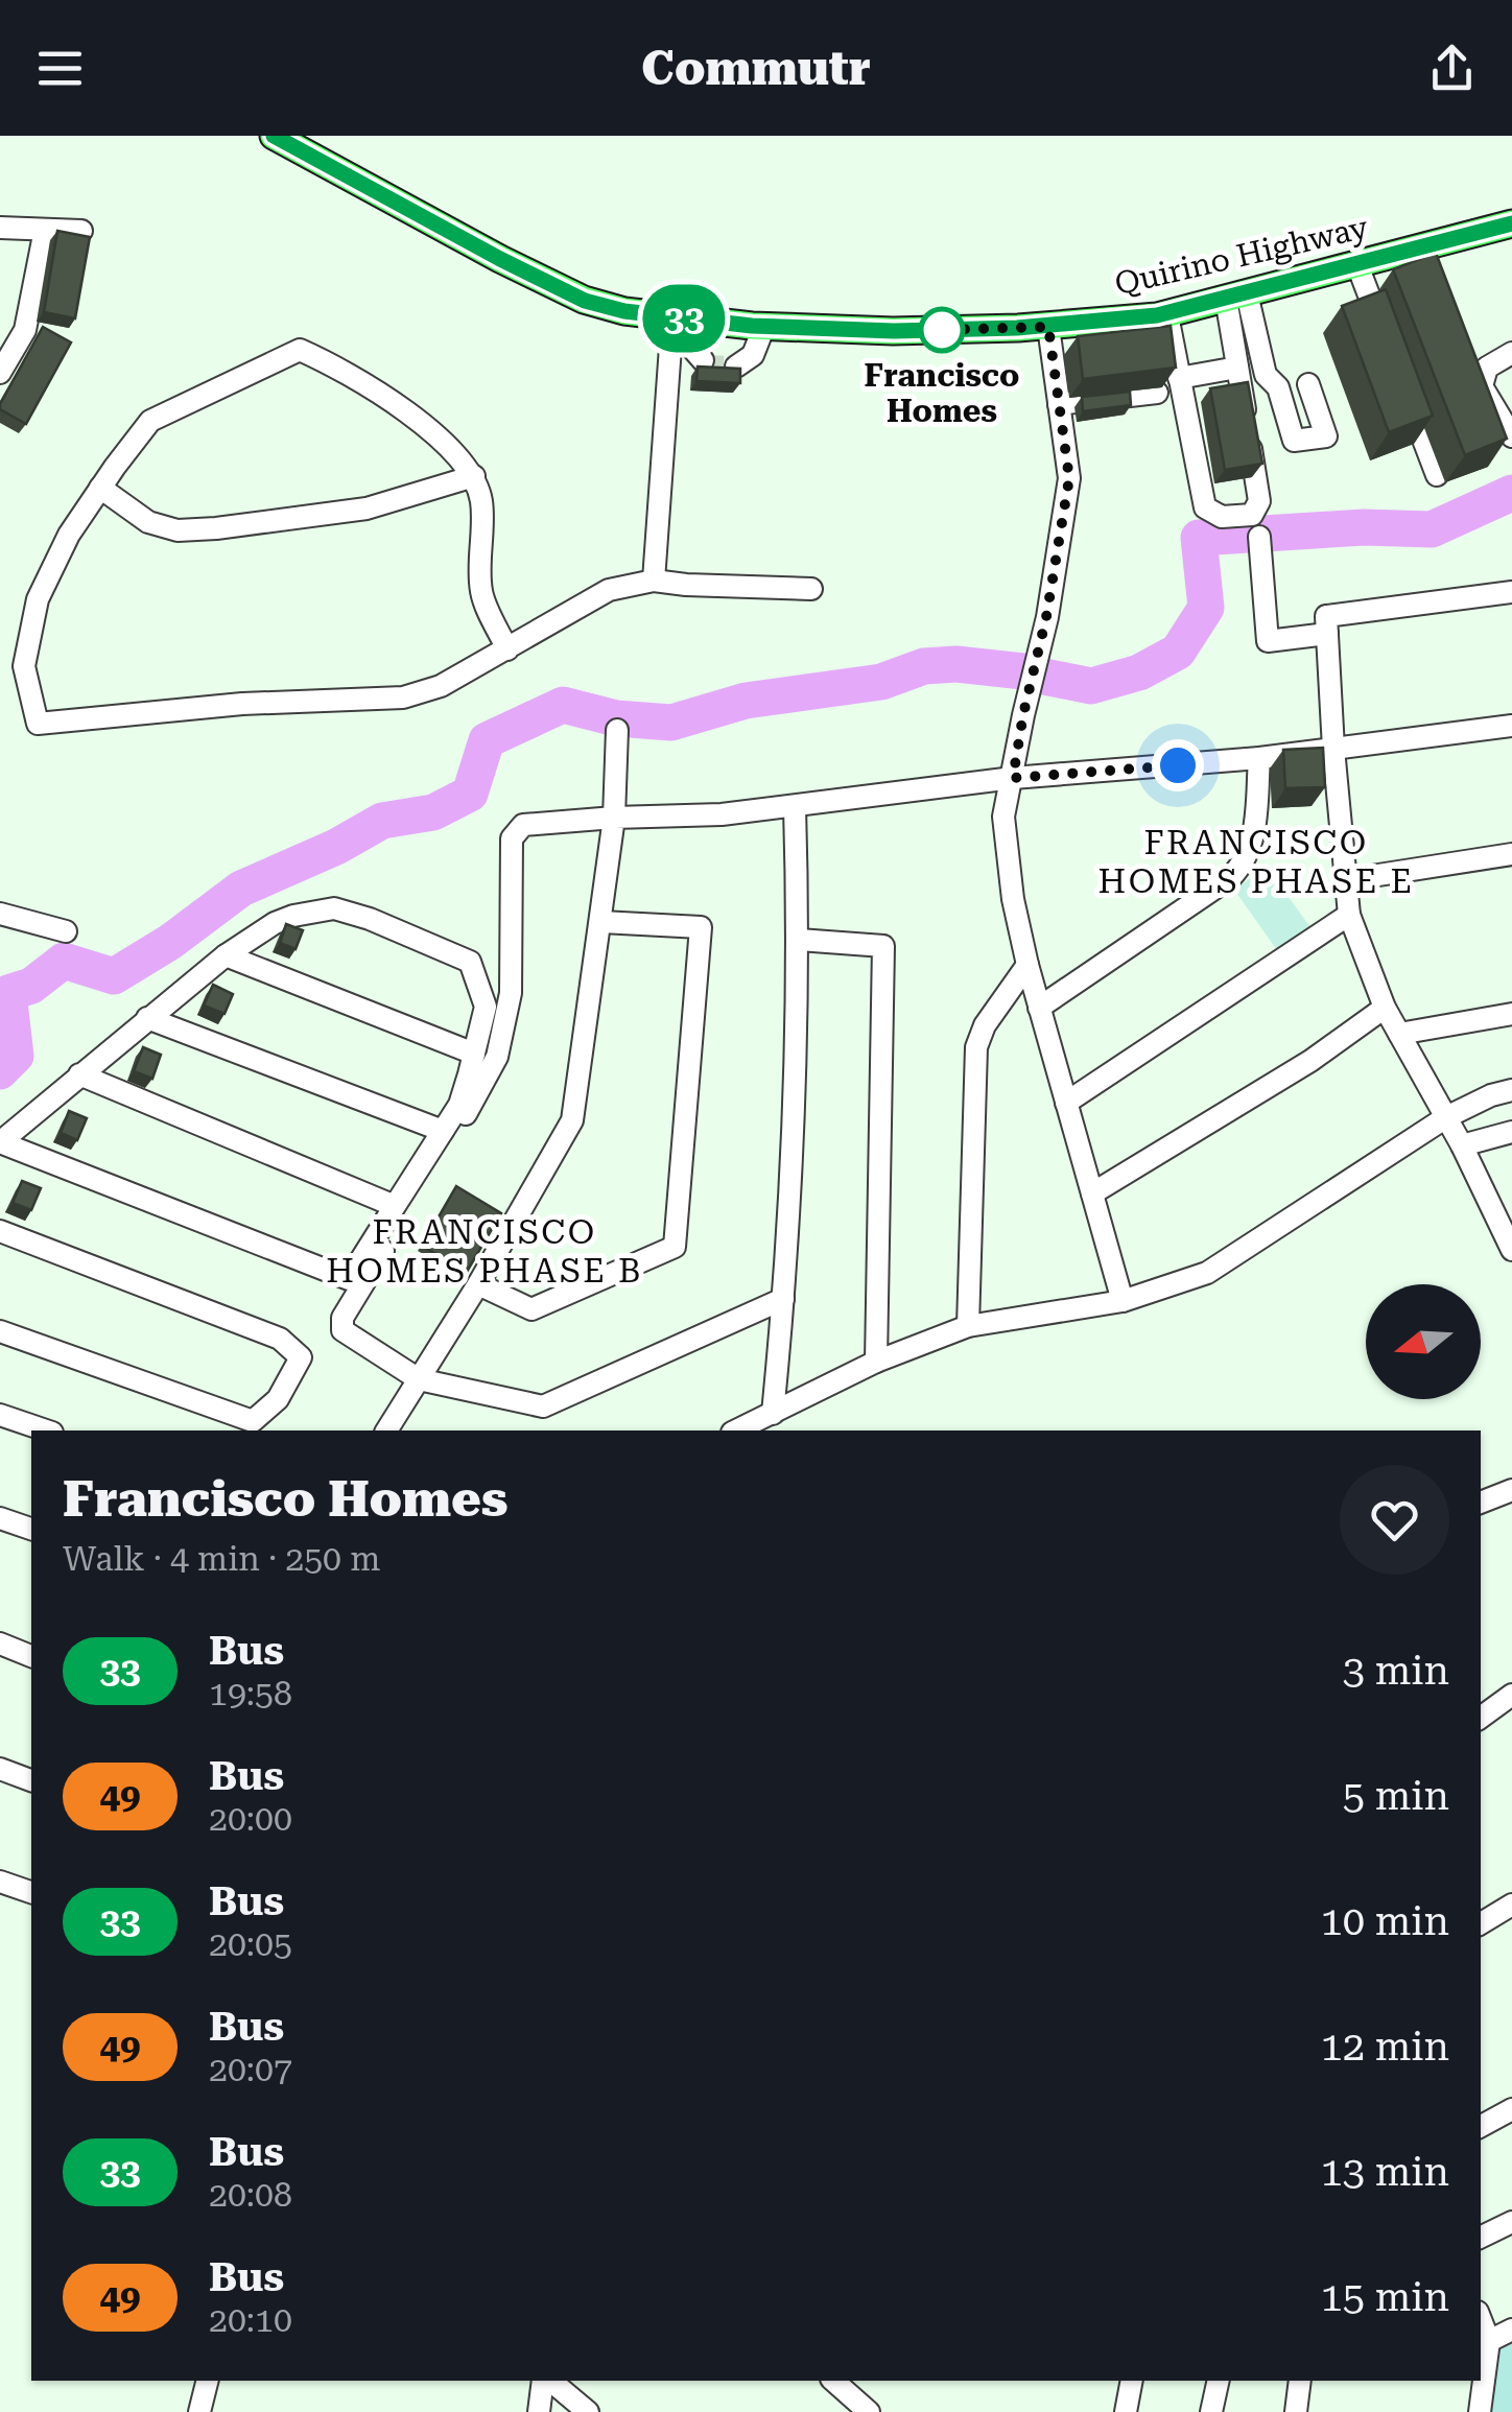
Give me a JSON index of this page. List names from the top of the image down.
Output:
{
  "streets": {
    "main road": ["Quirino Highway"]
  },
  "districts": ["FRANCISCO HOMES PHASE E", "FRANCISCO HOMES PHASE B"],
  "places": ["Francisco Homes"],
  "lines": ["bus line 33"],
  "north": "left",
  "page": {
    "header": "Commutr",
    "on_map": "33",
    "heading": ["Francisco Homes", "Walk · 4 min · 250 m"],
    "list": [
      {
        "mark": "33",
        "name": "Bus",
        "note": "19:58",
        "value": "3 min"
      },
      {
        "mark": "49",
        "name": "Bus",
        "note": "20:00",
        "value": "5 min"
      },
      {
        "mark": "33",
        "name": "Bus",
        "note": "20:05",
        "value": "10 min"
      },
      {
        "mark": "49",
        "name": "Bus",
        "note": "20:07",
        "value": "12 min"
      },
      {
        "mark": "33",
        "name": "Bus",
        "note": "20:08",
        "value": "13 min"
      },
      {
        "mark": "49",
        "name": "Bus",
        "note": "20:10",
        "value": "15 min"
      }
    ]
  }
}
